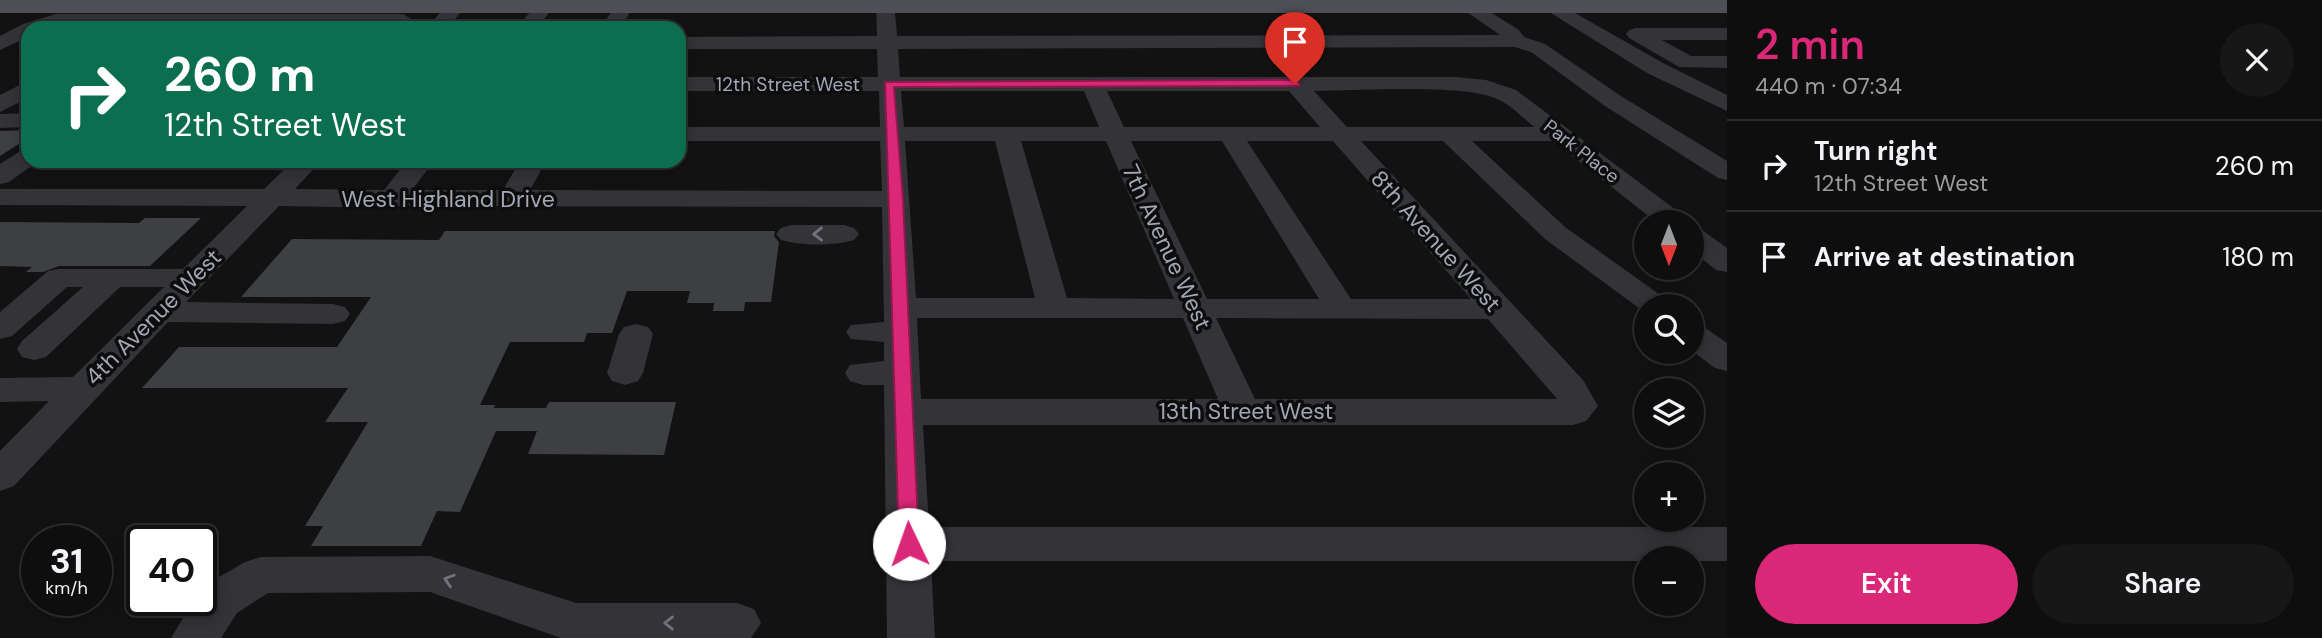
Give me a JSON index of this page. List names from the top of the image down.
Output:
{
  "streets": {
    "street": [
      "12th Street West",
      "Park Place",
      "West Highland Drive",
      "8th Avenue West",
      "7th Avenue West",
      "4th Avenue West",
      "13th Street West"
    ]
  },
  "crossings": [
    ["12th Street West", "Park Place"],
    ["12th Street West", "8th Avenue West"],
    ["12th Street West", "7th Avenue West"],
    ["West Highland Drive", "4th Avenue West"],
    ["8th Avenue West", "13th Street West"],
    ["7th Avenue West", "13th Street West"]
  ],
  "north": "bottom",
  "page": {
    "heading": ["2 min", "440 m · 07:34"],
    "turn": ["260 m", "12th Street West"],
    "list": [
      {
        "name": "Turn right",
        "note": "12th Street West",
        "value": "260 m"
      },
      {
        "name": "Arrive at destination",
        "value": "180 m"
      }
    ],
    "map_buttons": ["+", "−"],
    "speed": "31 km/h",
    "limit": "40",
    "buttons": ["Exit", "Share"]
  }
}
